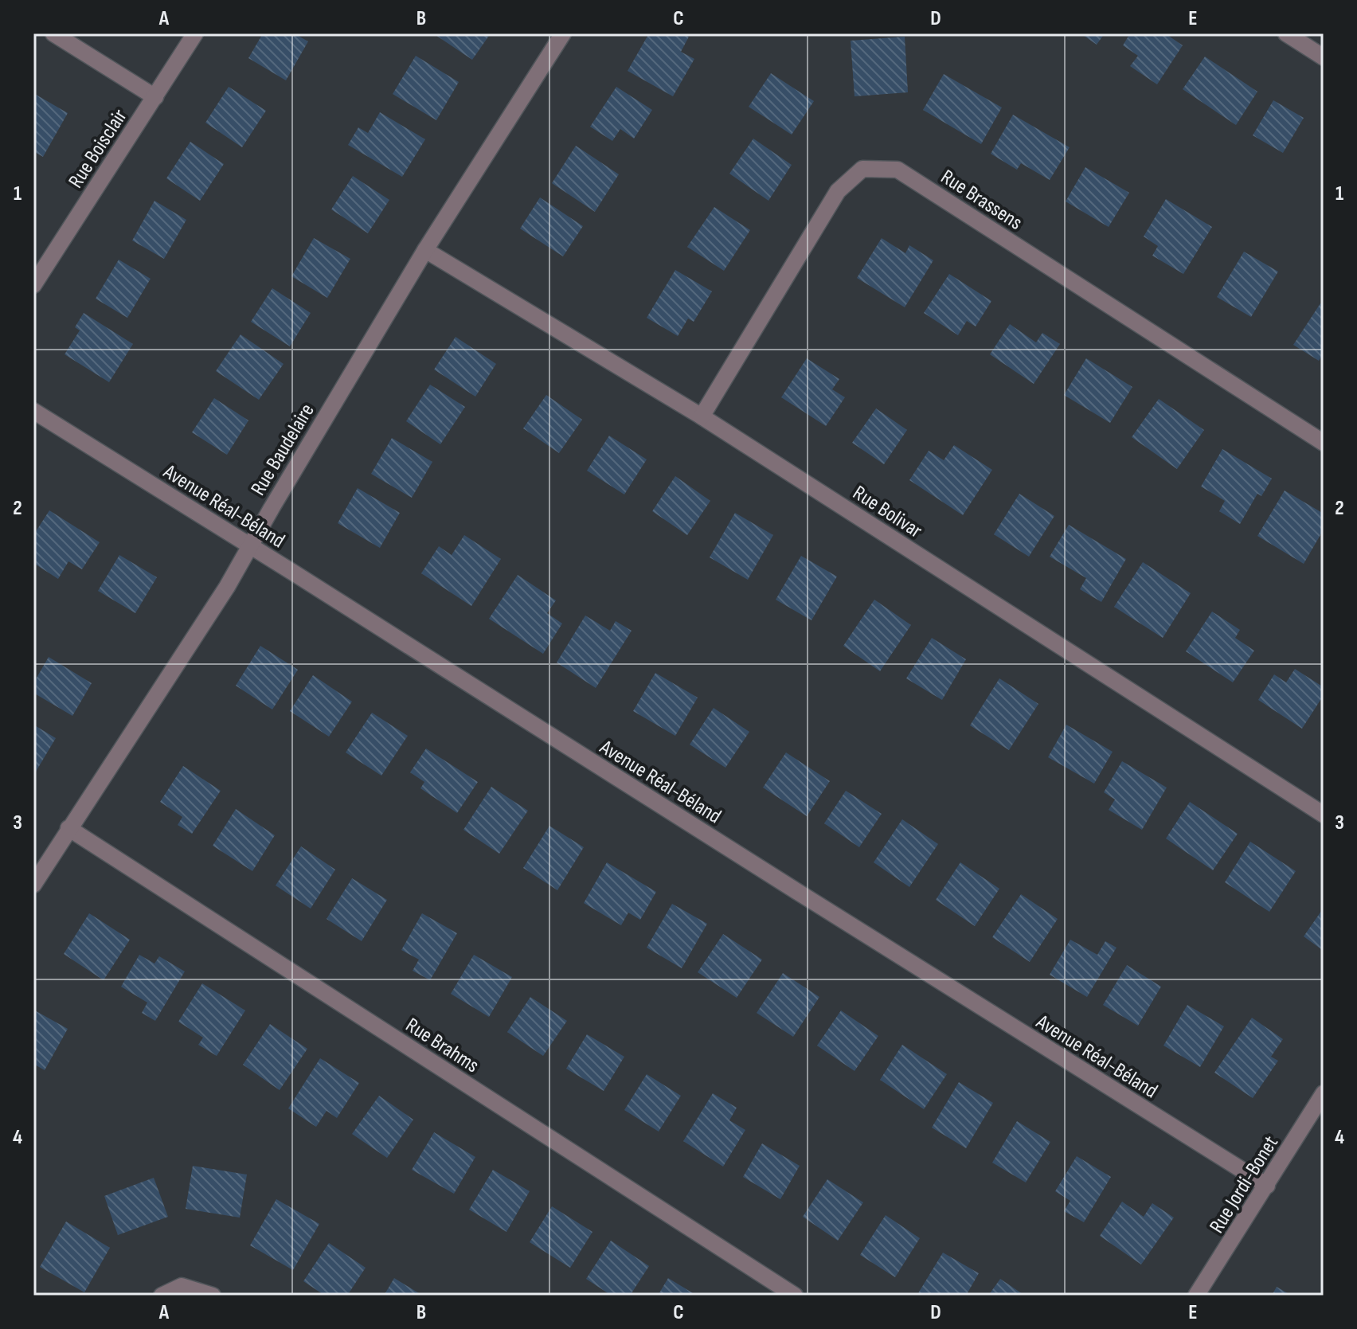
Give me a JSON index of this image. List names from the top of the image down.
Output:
{
  "streets": {
    "street": [
      "Rue Boisclair",
      "Rue Brassens",
      "Rue Baudelaire",
      "Avenue Réal-Béland",
      "Rue Bolivar",
      "Rue Brahms",
      "Rue Jordi-Bonet"
    ]
  },
  "crossings": [
    ["Rue Brassens", "Rue Bolivar"],
    ["Rue Baudelaire", "Avenue Réal-Béland"],
    ["Rue Baudelaire", "Rue Bolivar"],
    ["Rue Baudelaire", "Rue Brahms"],
    ["Avenue Réal-Béland", "Rue Jordi-Bonet"]
  ],
  "grid": {
    "columns": [
      "A",
      "B",
      "C",
      "D",
      "E"
    ],
    "rows": [
      "1",
      "2",
      "3",
      "4"
    ]
  }
}
